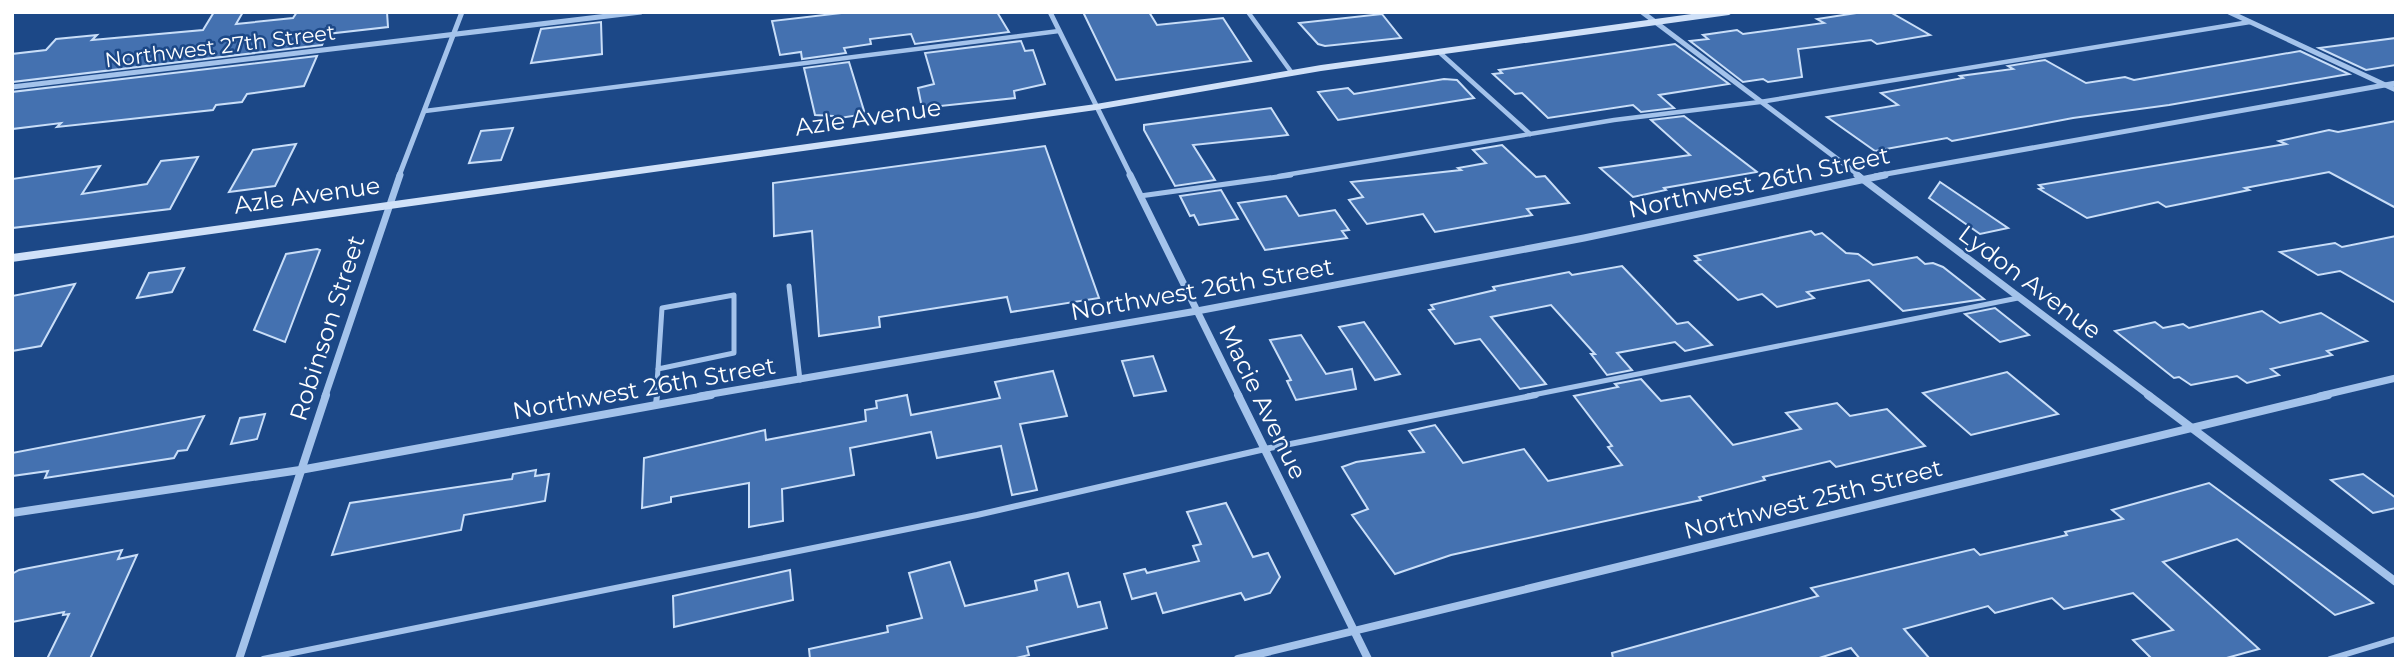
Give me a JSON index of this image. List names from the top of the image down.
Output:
{
  "streets": {
    "main road": ["Azle Avenue"],
    "street": [
      "Northwest 27th Street",
      "Northwest 26th Street",
      "Lydon Avenue",
      "Robinson Street",
      "Macie Avenue",
      "Northwest 25th Street"
    ]
  },
  "crossings": [
    ["Northwest 27th Street", "Robinson Street"],
    ["Azle Avenue", "Lydon Avenue"],
    ["Azle Avenue", "Robinson Street"],
    ["Azle Avenue", "Macie Avenue"],
    ["Northwest 26th Street", "Lydon Avenue"],
    ["Northwest 26th Street", "Robinson Street"],
    ["Northwest 26th Street", "Macie Avenue"],
    ["Lydon Avenue", "Northwest 25th Street"],
    ["Macie Avenue", "Northwest 25th Street"]
  ]
}
